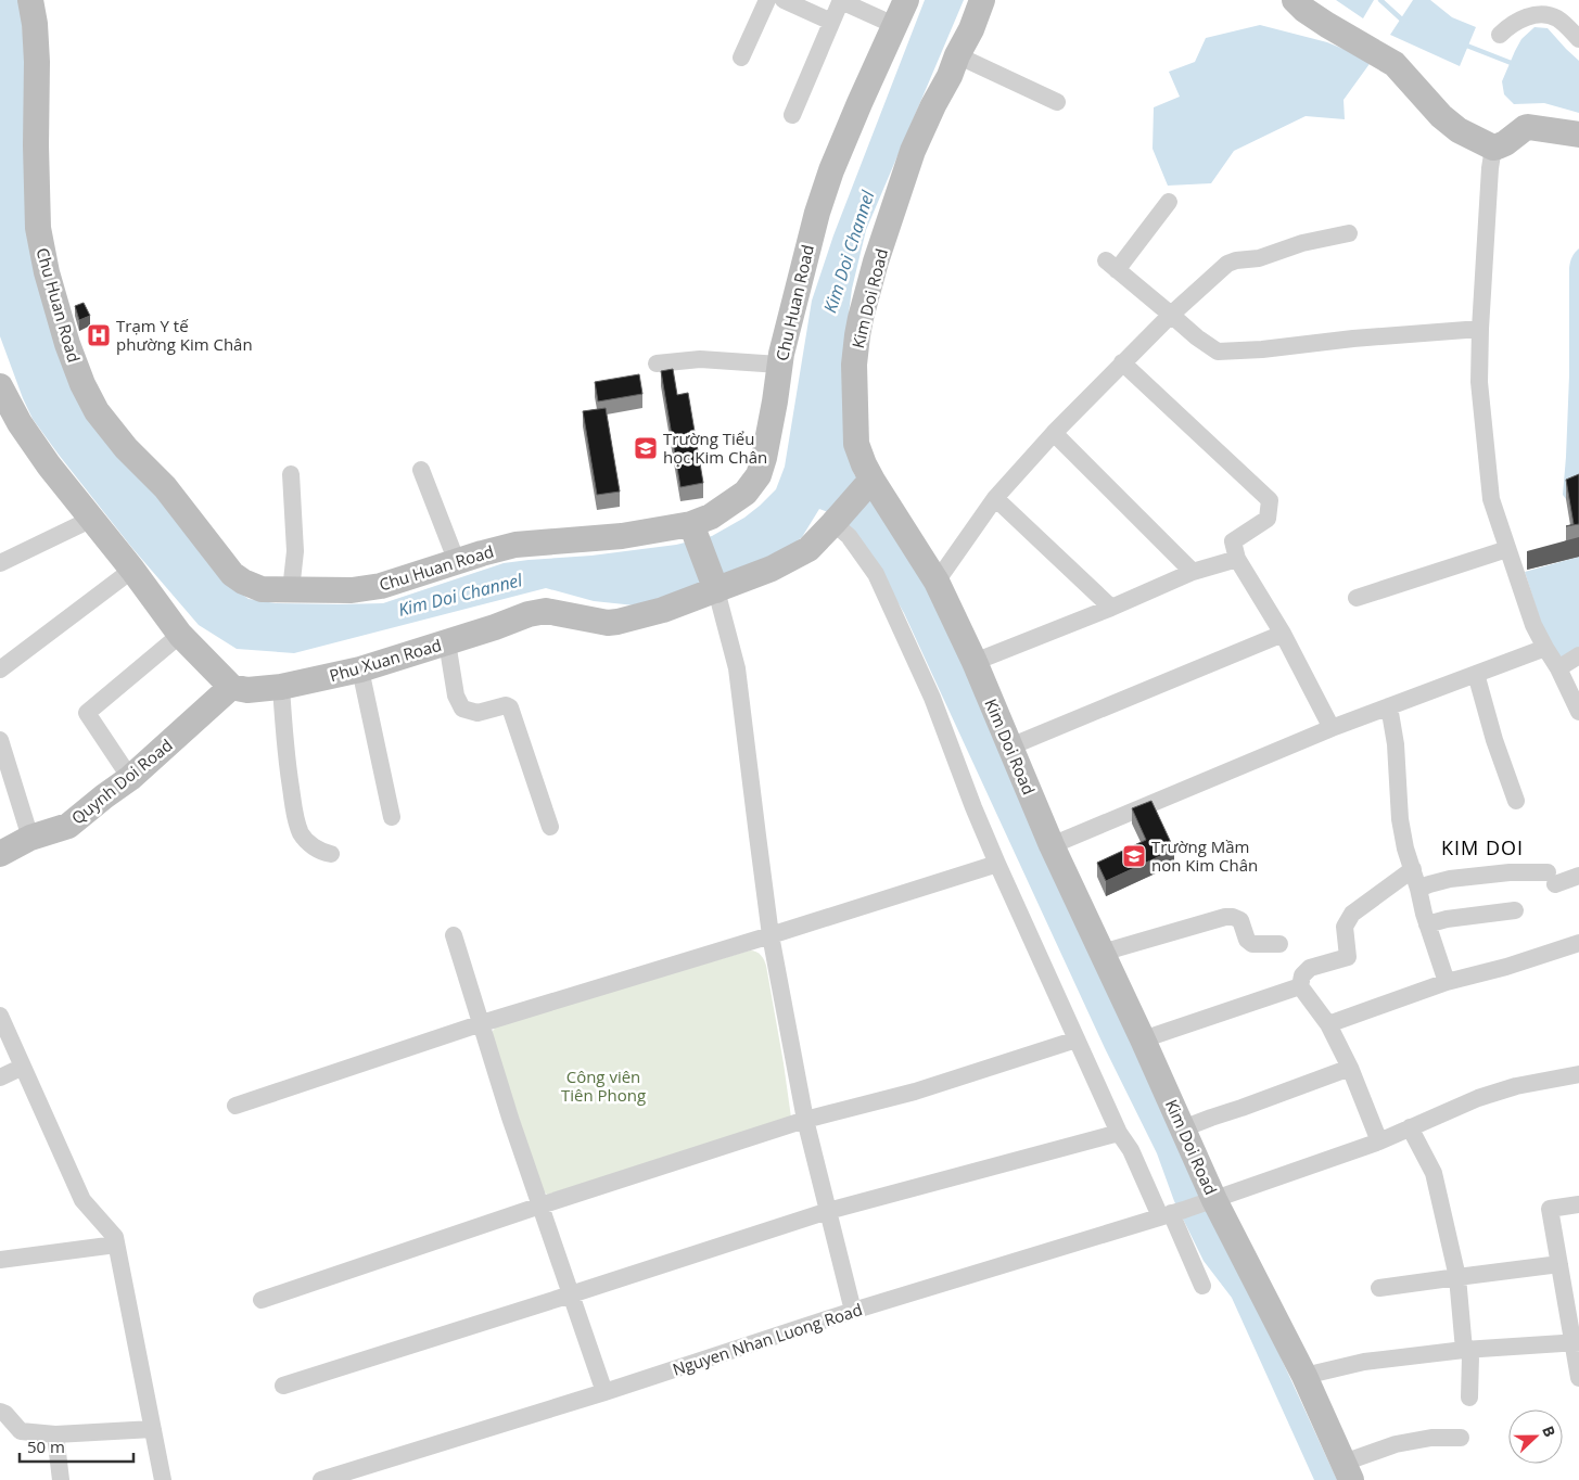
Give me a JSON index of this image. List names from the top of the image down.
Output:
{
  "streets": {
    "street": [
      "Kim Doi Road",
      "Chu Huan Road",
      "Phu Xuan Road",
      "Quynh Doi Road",
      "Nguyen Nhan Luong Road"
    ]
  },
  "crossings": [
    ["Kim Doi Road", "Phu Xuan Road"],
    ["Kim Doi Road", "Nguyen Nhan Luong Road"],
    ["Phu Xuan Road", "Quynh Doi Road"]
  ],
  "districts": ["KIM DOI"],
  "water": ["Kim Doi Channel"],
  "parks": ["Công viên Tiên Phong"],
  "places": {
    "hospital": ["Trạm Y tế phường Kim Chân"],
    "school or university": ["Trường Tiểu học Kim Chân", "Trường Mầm non Kim Chân"]
  },
  "scale_bar": "50 m",
  "north": "right"
}
